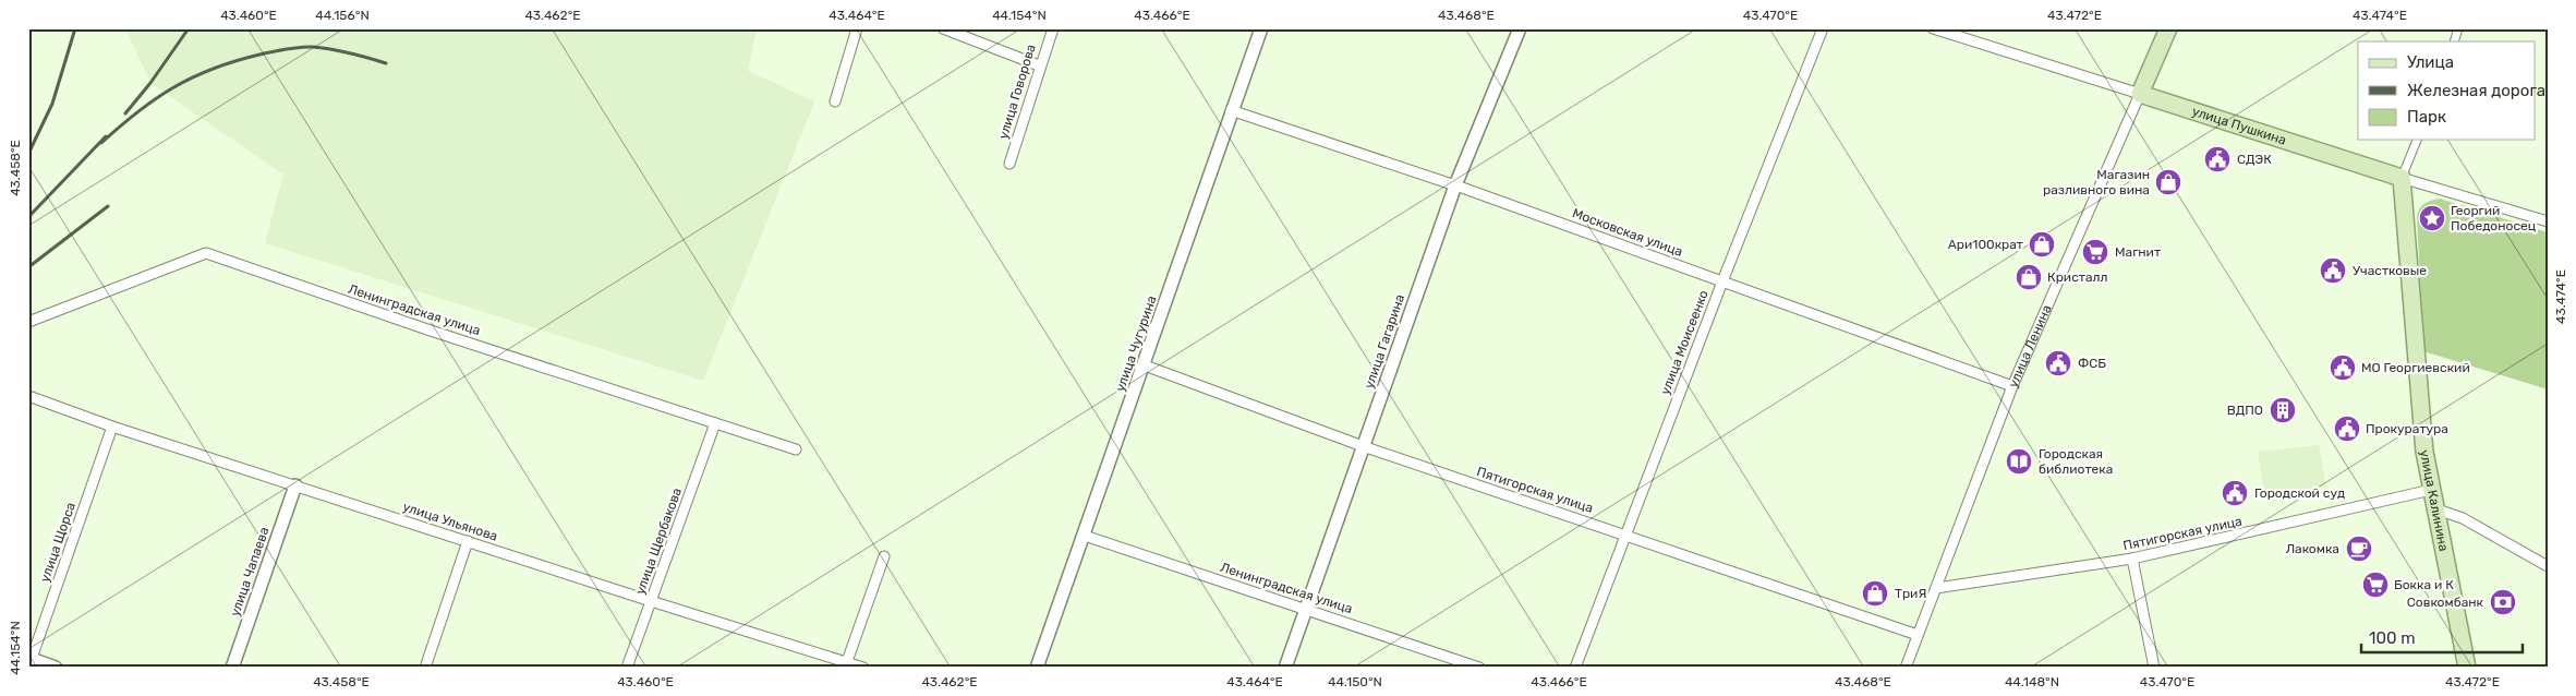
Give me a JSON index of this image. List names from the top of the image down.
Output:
{
  "streets": {
    "main road": ["улица Пушкина", "улица Ленина", "улица Калинина"],
    "street": [
      "улица Говорова",
      "Московская улица",
      "Ленинградская улица",
      "улица Гагарина",
      "улица Моисеенко",
      "улица Чугурина",
      "Пятигорская улица",
      "улица Ульянова",
      "улица Щербакова",
      "улица Щорса",
      "улица Чапаева"
    ]
  },
  "crossings": [
    ["улица Пушкина", "улица Ленина"],
    ["улица Пушкина", "улица Калинина"],
    ["Московская улица", "улица Гагарина"],
    ["Московская улица", "улица Моисеенко"],
    ["Московская улица", "улица Чугурина"],
    ["Московская улица", "улица Ленина"],
    ["Ленинградская улица", "улица Гагарина"],
    ["Ленинградская улица", "улица Чугурина"],
    ["Ленинградская улица", "улица Щербакова"],
    ["улица Гагарина", "Пятигорская улица"],
    ["улица Моисеенко", "Пятигорская улица"],
    ["улица Чугурина", "Пятигорская улица"],
    ["улица Ленина", "Пятигорская улица"],
    ["Пятигорская улица", "улица Калинина"],
    ["улица Ульянова", "улица Щербакова"],
    ["улица Ульянова", "улица Щорса"],
    ["улица Ульянова", "улица Чапаева"]
  ],
  "places": {
    "public building": [
      "СДЭК",
      "Участковые",
      "ФСБ",
      "МО Георгиевский",
      "Прокуратура",
      "Городской суд"
    ],
    "shop": [
      "Магазин разливного вина",
      "Ари100крат",
      "Кристалл",
      "ТриЯ"
    ],
    "place": ["Георгий Победоносец"],
    "supermarket": ["Магнит", "Бокка и К"],
    "building": ["ВДПО"],
    "library": ["Городская библиотека"],
    "cafe": ["Лакомка"],
    "bank": ["Совкомбанк"]
  },
  "legend": ["Улица", "Железная дорога", "Парк"],
  "scale_bar": "100 m",
  "coordinates": [
    "43.460°E",
    "44.156°N",
    "43.462°E",
    "43.464°E",
    "44.154°N",
    "43.466°E",
    "43.468°E",
    "43.470°E",
    "43.472°E",
    "43.474°E",
    "43.458°E",
    "44.150°N",
    "44.148°N"
  ]
}
